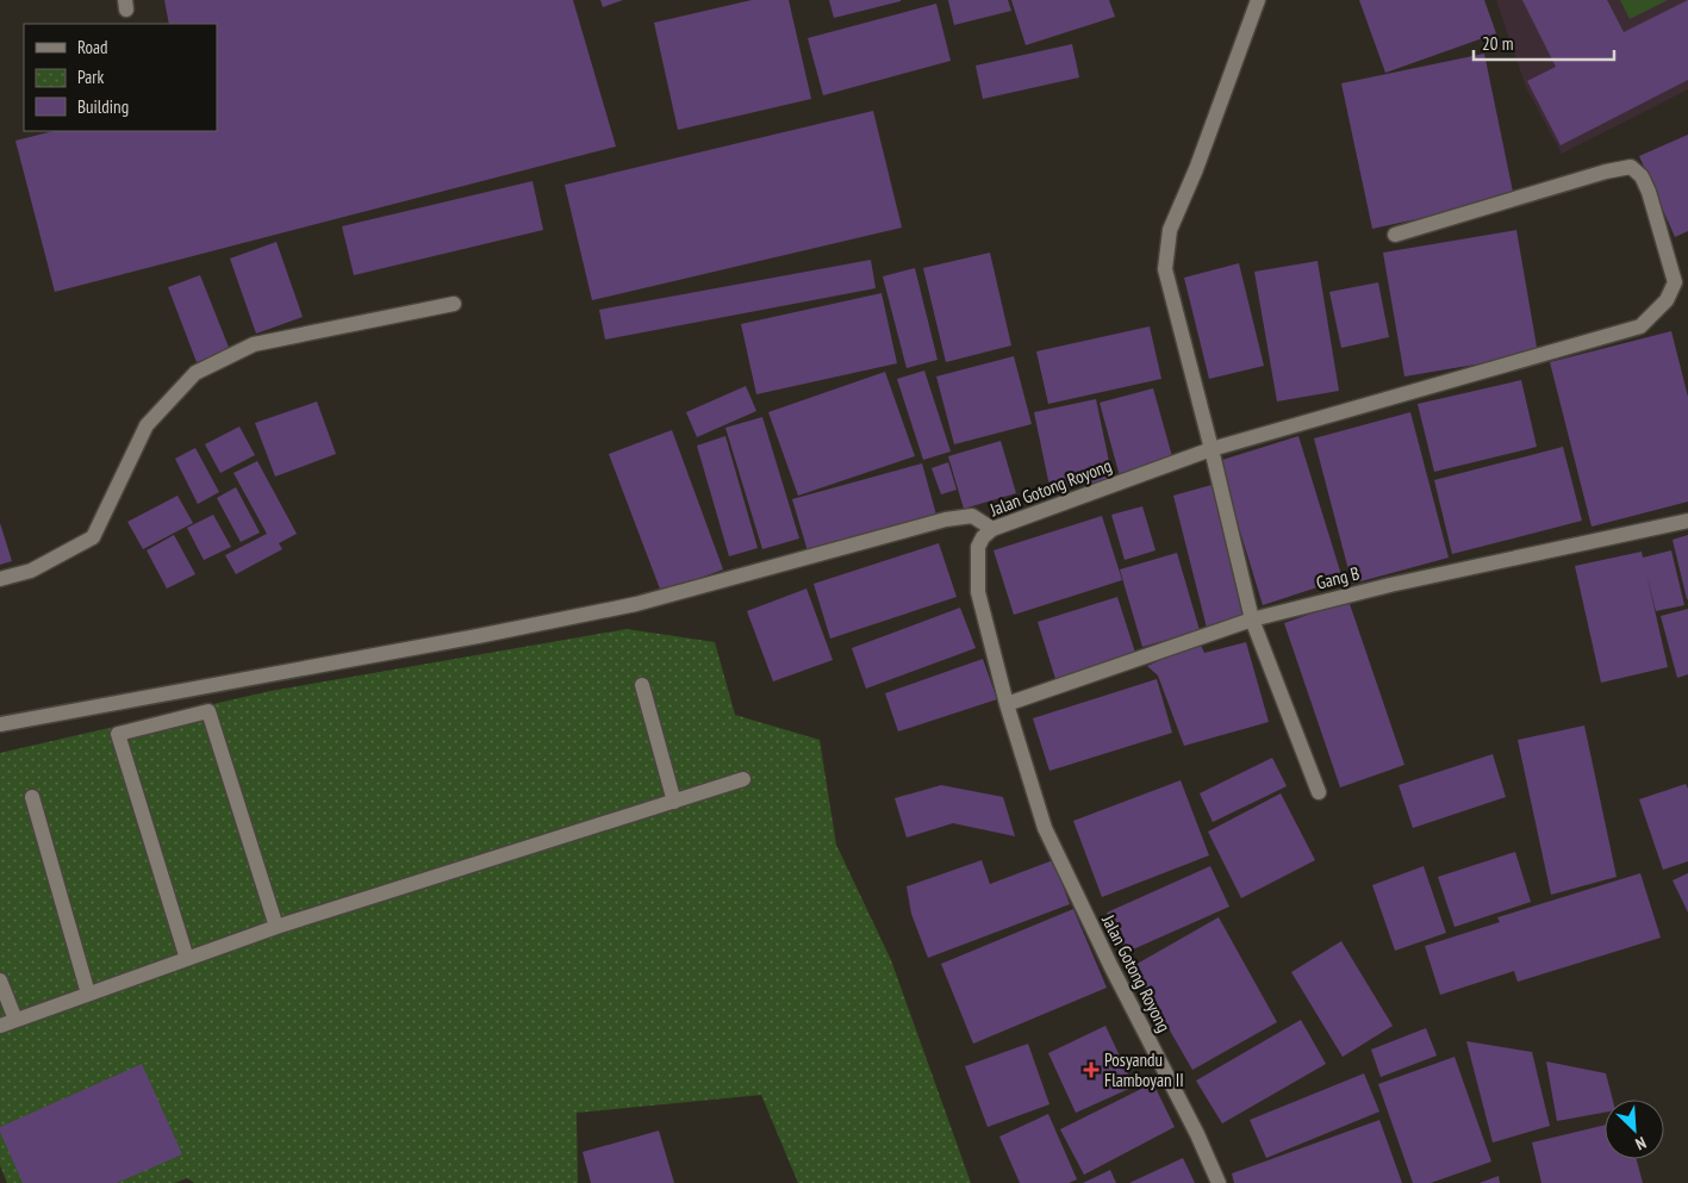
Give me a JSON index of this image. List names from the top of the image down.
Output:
{
  "streets": {
    "street": ["Jalan Gotong Royong", "Gang B"]
  },
  "crossings": [
    ["Jalan Gotong Royong", "Gang B"]
  ],
  "places": {
    "health": ["Posyandu Flamboyan II"]
  },
  "legend": ["Road", "Park", "Building"],
  "scale_bar": "20 m",
  "north": "bottom right"
}
